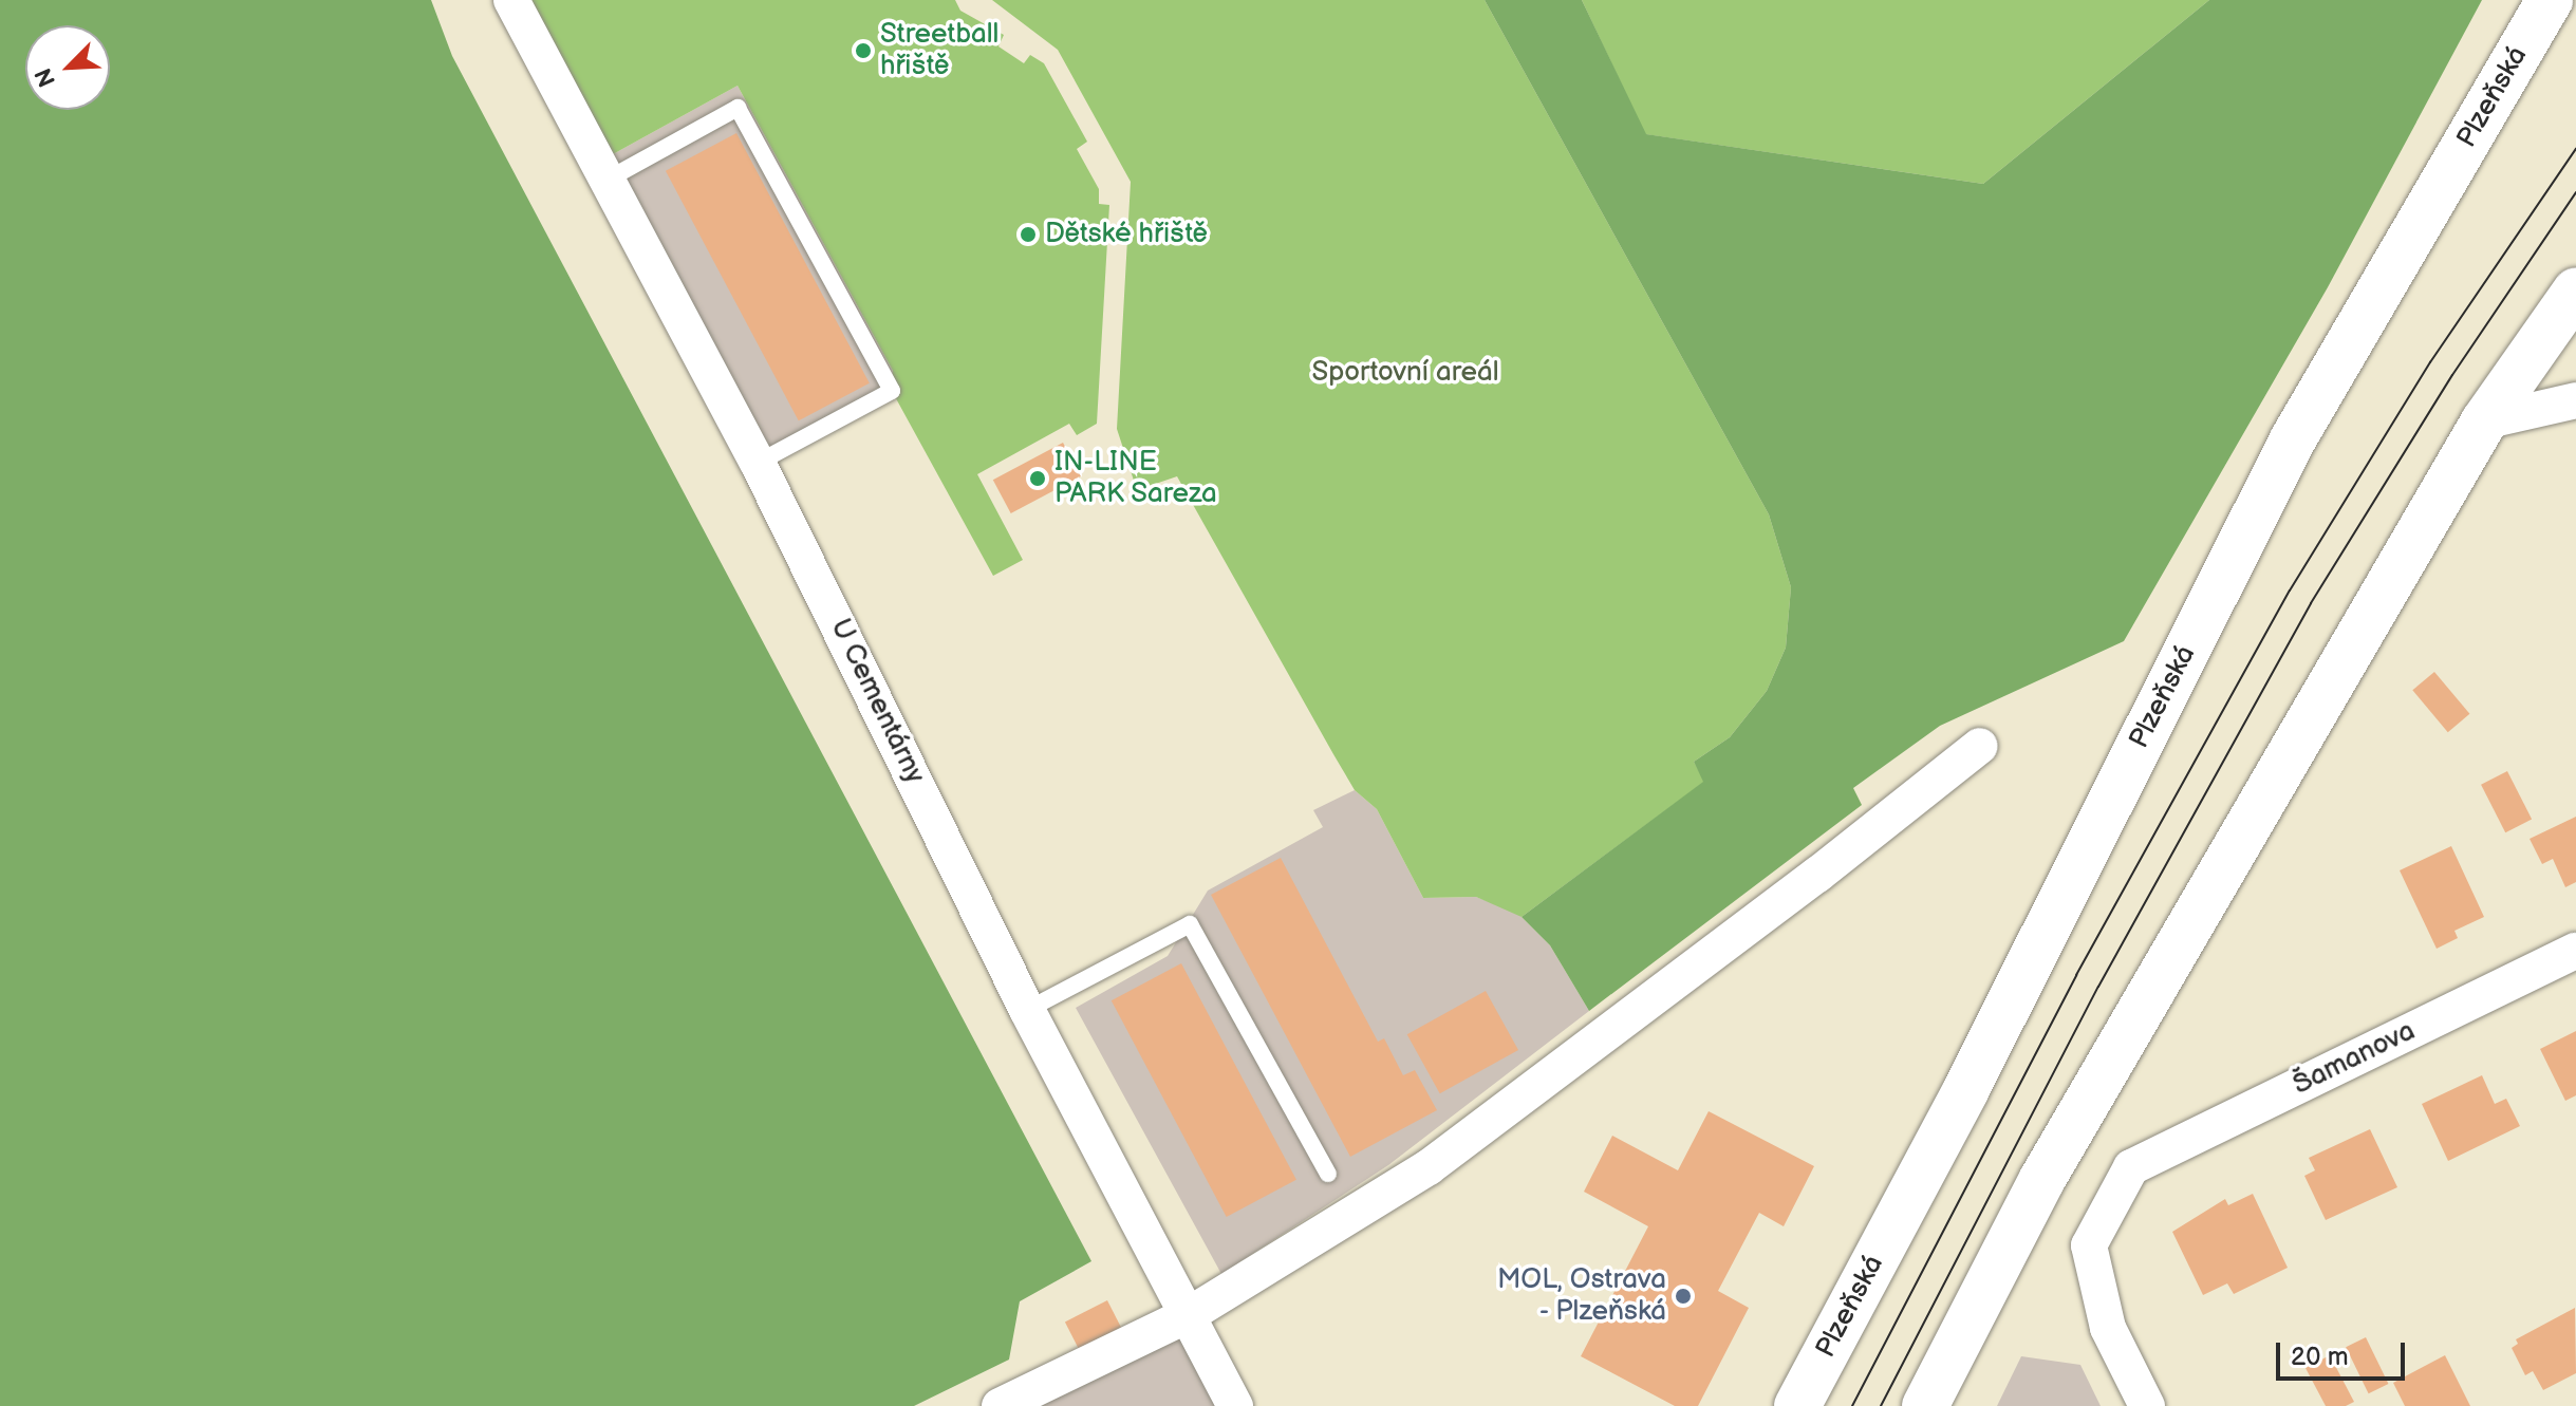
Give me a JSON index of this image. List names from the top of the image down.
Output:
{
  "streets": {
    "main road": ["Plzeňská"],
    "street": ["U Cementárny", "Šamanova"]
  },
  "parks": ["Sportovní areál"],
  "places": [
    "Streetball hřiště",
    "Dětské hřiště",
    "IN-LINE PARK Sareza",
    "MOL, Ostrava - Plzeňská"
  ],
  "scale_bar": "20 m",
  "north": "bottom left"
}
